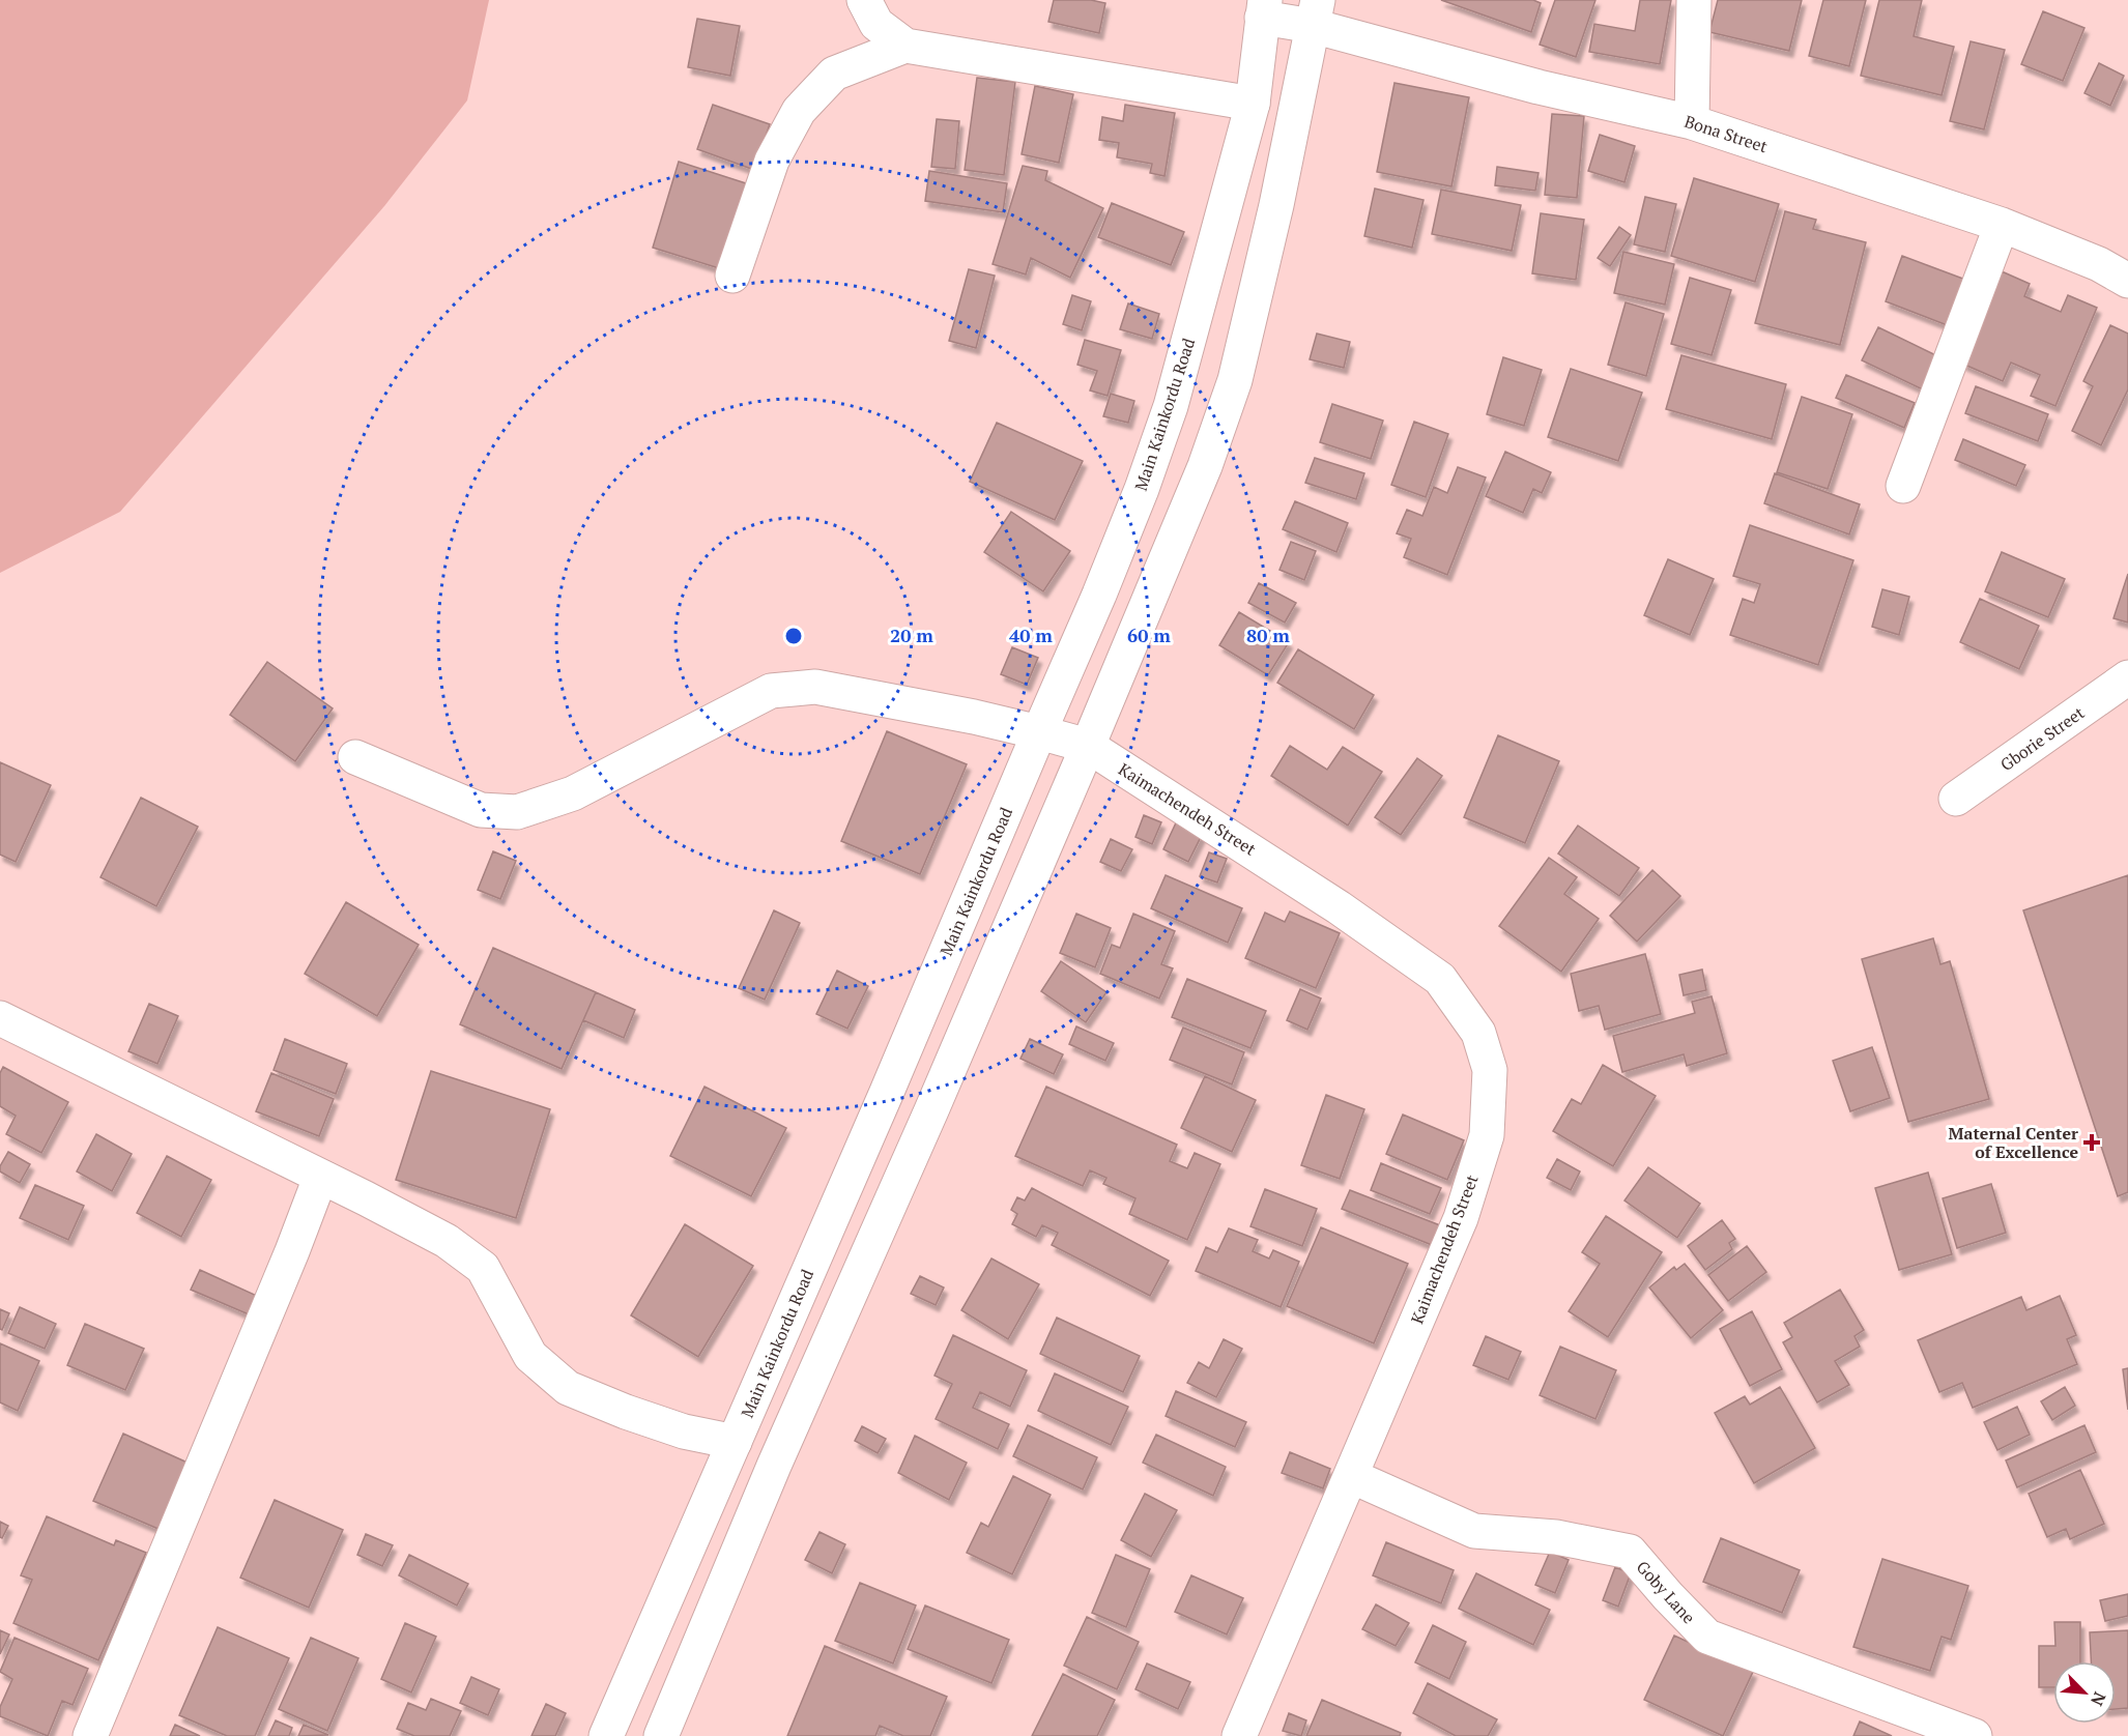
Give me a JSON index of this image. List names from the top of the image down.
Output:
{
  "streets": {
    "street": [
      "Bona Street",
      "Main Kainkordu Road",
      "Gborie Street",
      "Kaimachendeh Street",
      "Goby Lane"
    ]
  },
  "crossings": [
    ["Bona Street", "Main Kainkordu Road"],
    ["Main Kainkordu Road", "Kaimachendeh Street"],
    ["Kaimachendeh Street", "Goby Lane"]
  ],
  "places": {
    "health": ["Maternal Center of Excellence"]
  },
  "north": "bottom right",
  "rings": [
    "20 m",
    "40 m",
    "60 m",
    "80 m"
  ]
}
